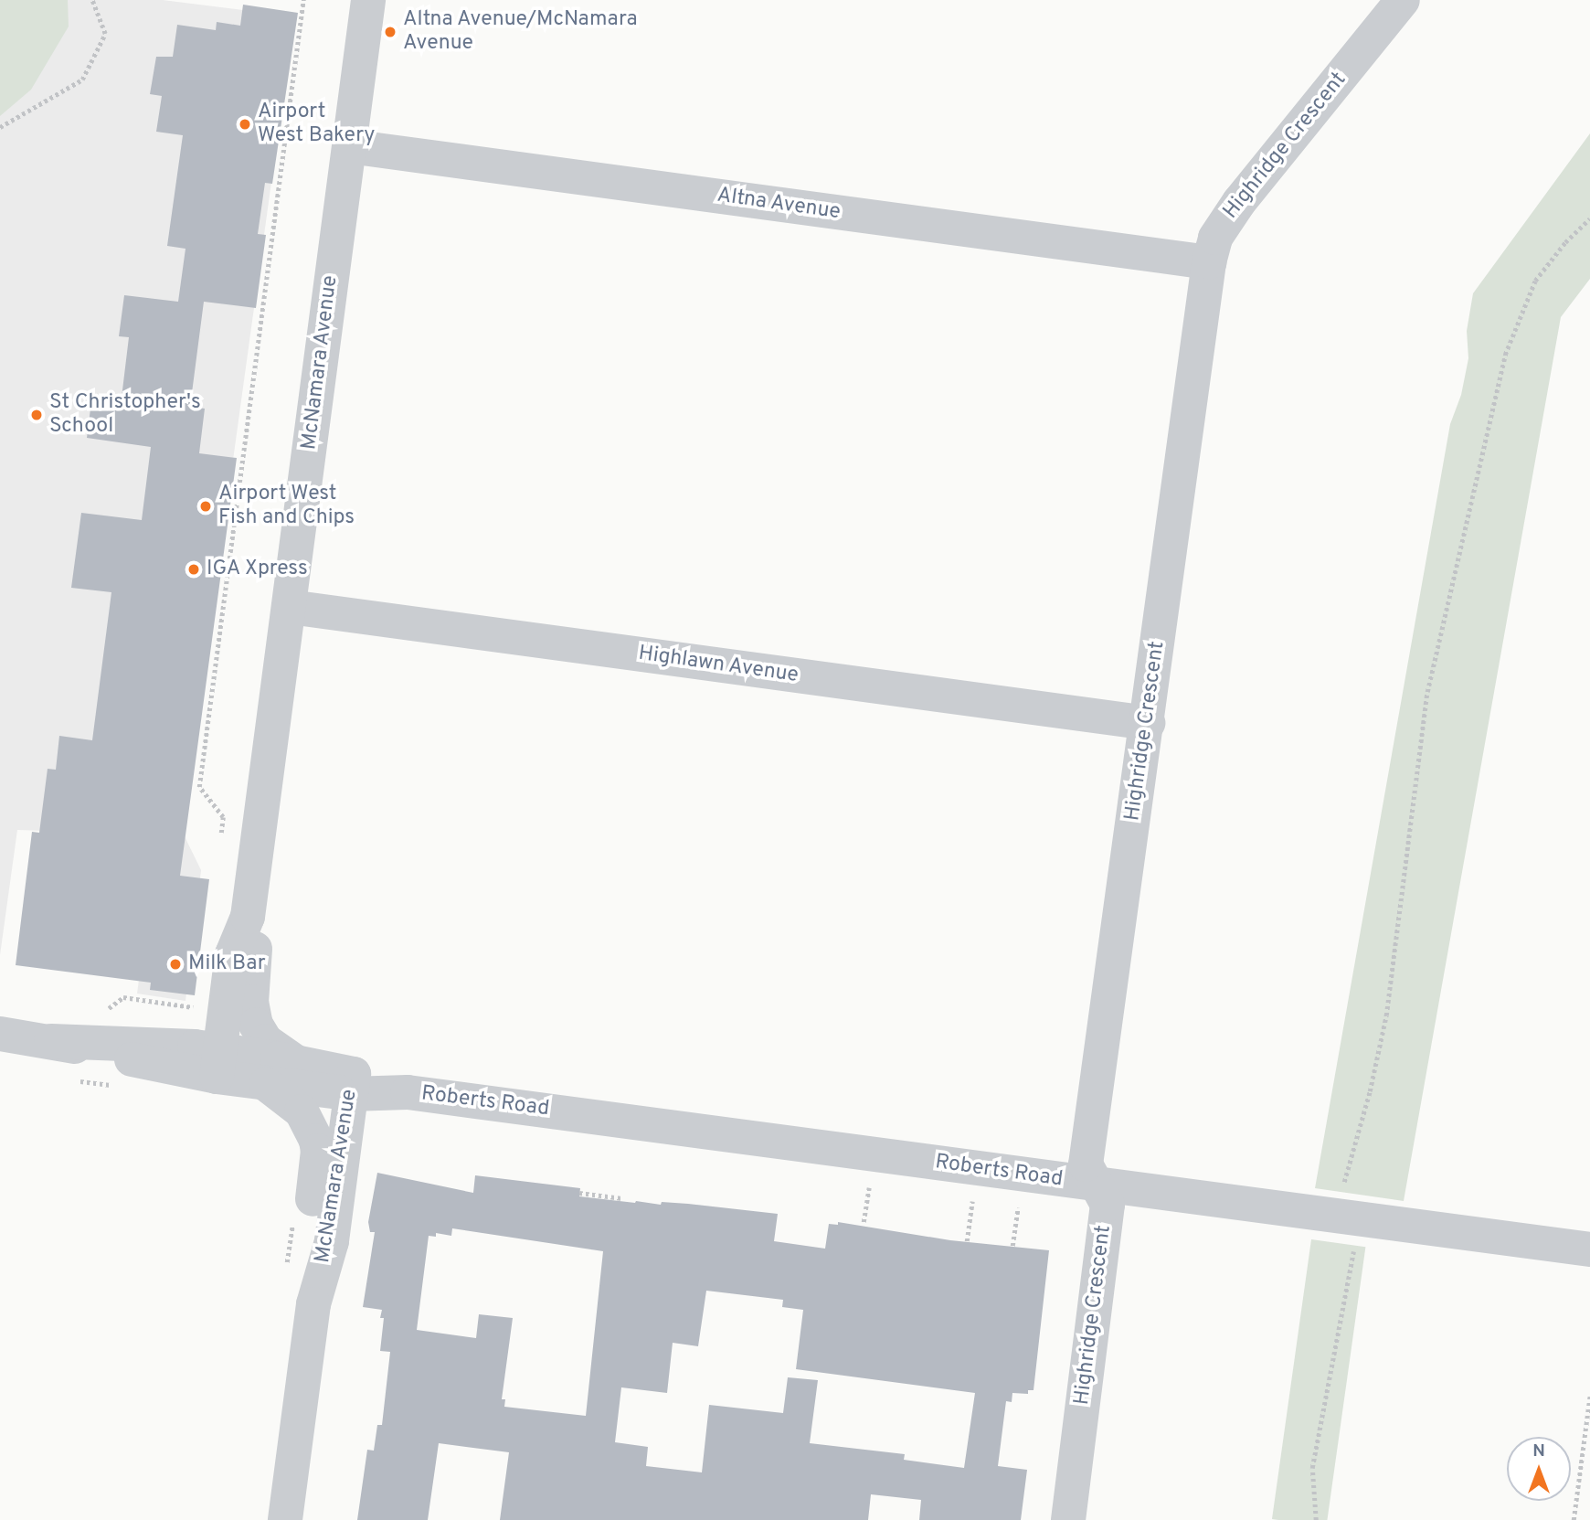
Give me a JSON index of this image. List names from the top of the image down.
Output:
{
  "streets": {
    "street": [
      "Highridge Crescent",
      "Altna Avenue",
      "McNamara Avenue",
      "Highlawn Avenue",
      "Roberts Road"
    ]
  },
  "crossings": [
    ["Highridge Crescent", "Altna Avenue"],
    ["Highridge Crescent", "Highlawn Avenue"],
    ["Highridge Crescent", "Roberts Road"],
    ["Altna Avenue", "McNamara Avenue"],
    ["McNamara Avenue", "Highlawn Avenue"],
    ["McNamara Avenue", "Roberts Road"]
  ],
  "places": [
    "Altna Avenue/McNamara Avenue",
    "Airport West Bakery",
    "St Christopher's School",
    "Airport West Fish and Chips",
    "IGA Xpress",
    "Milk Bar"
  ],
  "north": "top"
}
